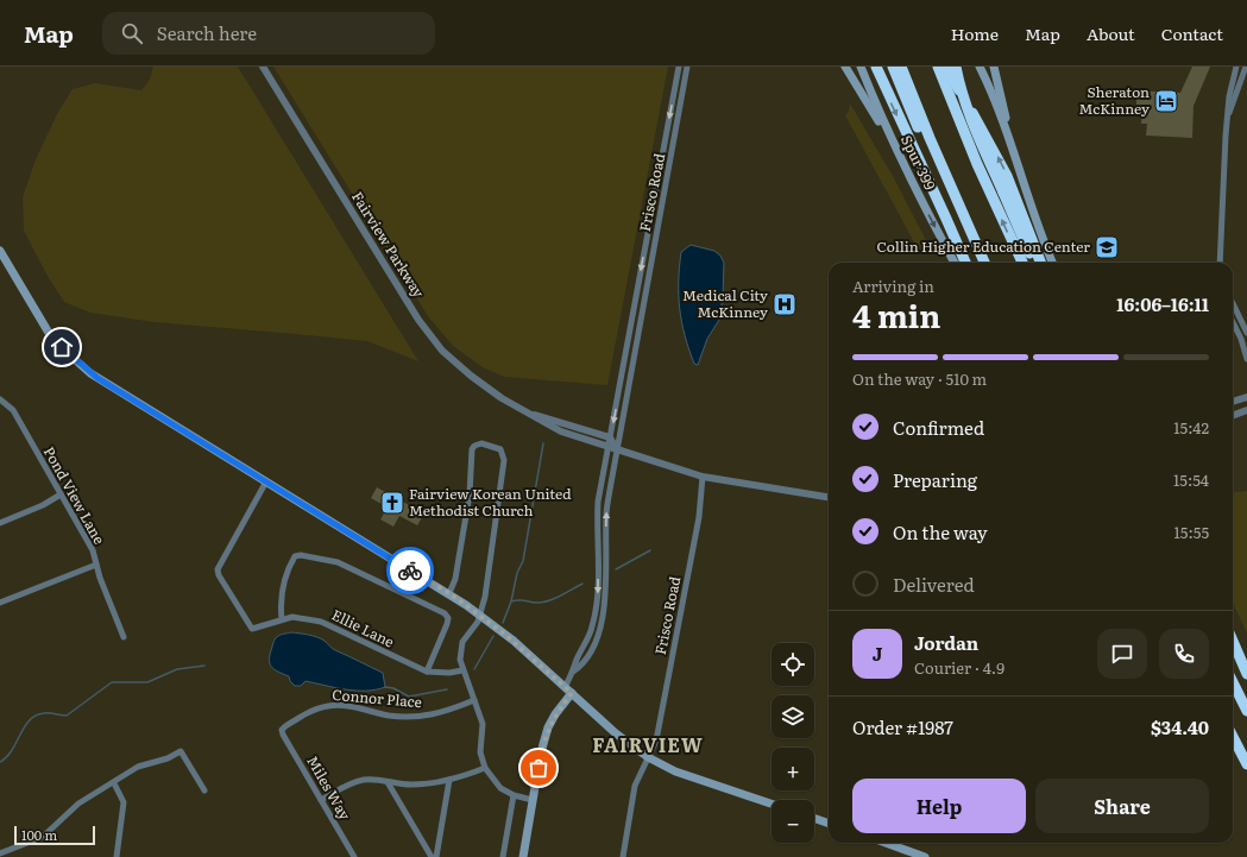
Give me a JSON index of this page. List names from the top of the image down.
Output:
{
  "streets": {
    "main road": ["Spur 399"],
    "street": [
      "Frisco Road",
      "Fairview Parkway",
      "Pond View Lane",
      "Ellie Lane",
      "Connor Place",
      "Miles Way"
    ]
  },
  "crossings": [
    ["Frisco Road", "Fairview Parkway"],
    ["Connor Place", "Miles Way"]
  ],
  "one_way": ["Spur 399"],
  "districts": ["FAIRVIEW"],
  "places": {
    "hotel": ["Sheraton McKinney"],
    "school or university": ["Collin Higher Education Center"],
    "hospital": ["Medical City McKinney"],
    "church": ["Fairview Korean United Methodist Church"]
  },
  "scale_bar": "100 m",
  "page": {
    "header": "Map",
    "search": "Search here",
    "nav": [
      "Home",
      "Map",
      "About",
      "Contact"
    ],
    "heading": ["4 min", "Arriving in", "16:06–16:11"],
    "panel": [
      "Jordan",
      "Courier · 4.9",
      "Order #1987",
      "$34.40"
    ],
    "bar": "On the way · 510 m",
    "list": [
      ["Confirmed", "15:42"],
      ["Preparing", "15:54"],
      ["On the way", "15:55"],
      "Delivered"
    ],
    "round": "J",
    "map_buttons": ["+", "−"],
    "buttons": ["Help", "Share"],
    "scale": "100 m"
  }
}
